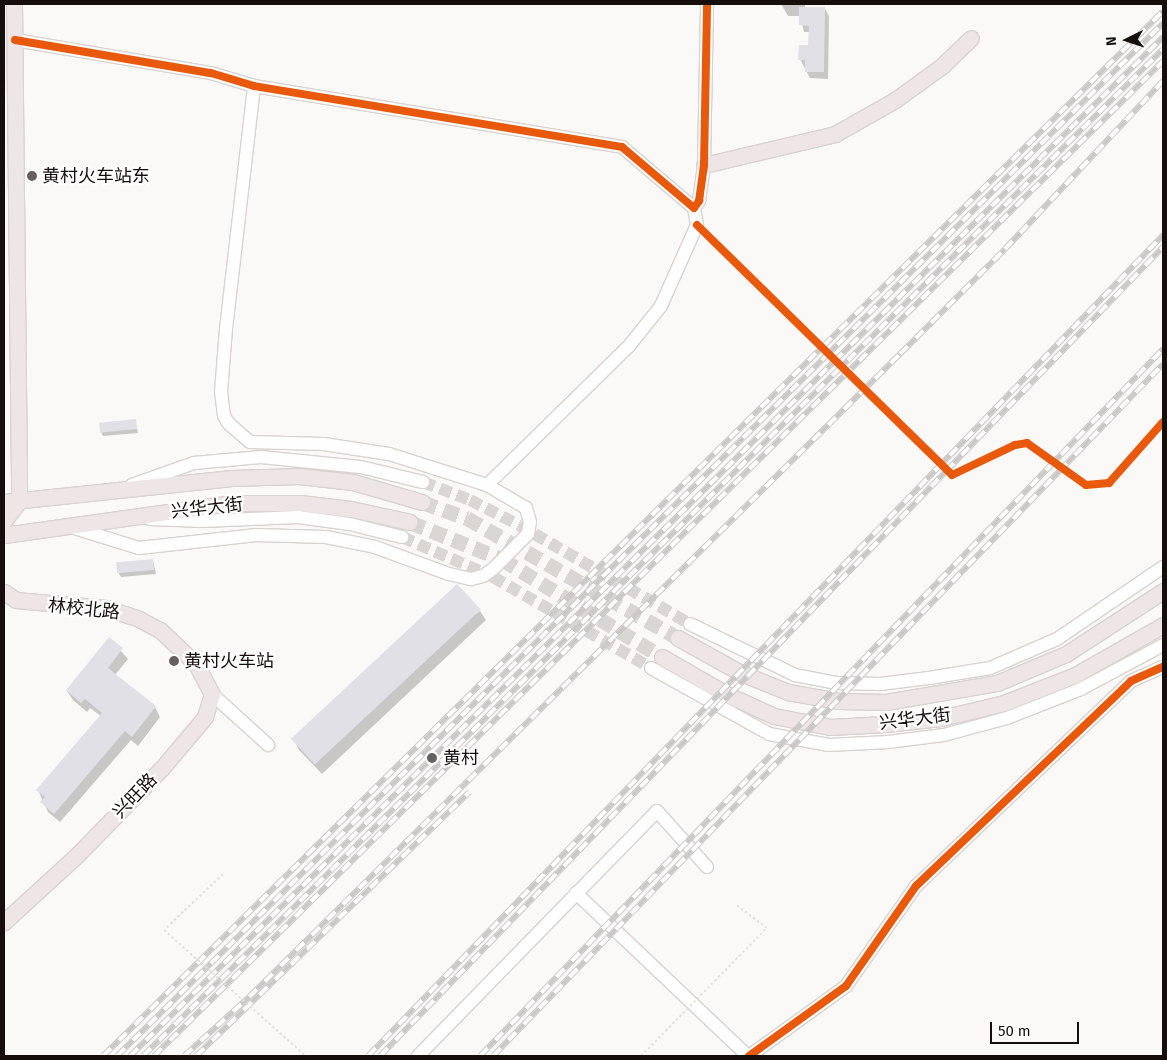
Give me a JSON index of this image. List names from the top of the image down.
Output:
{
  "streets": {
    "main road": ["兴华大街", "林校北路", "兴旺路"]
  },
  "crossings": [
    ["林校北路", "兴旺路"]
  ],
  "places": ["黄村火车站东", "黄村火车站", "黄村"],
  "scale_bar": "50 m",
  "north": "left"
}
